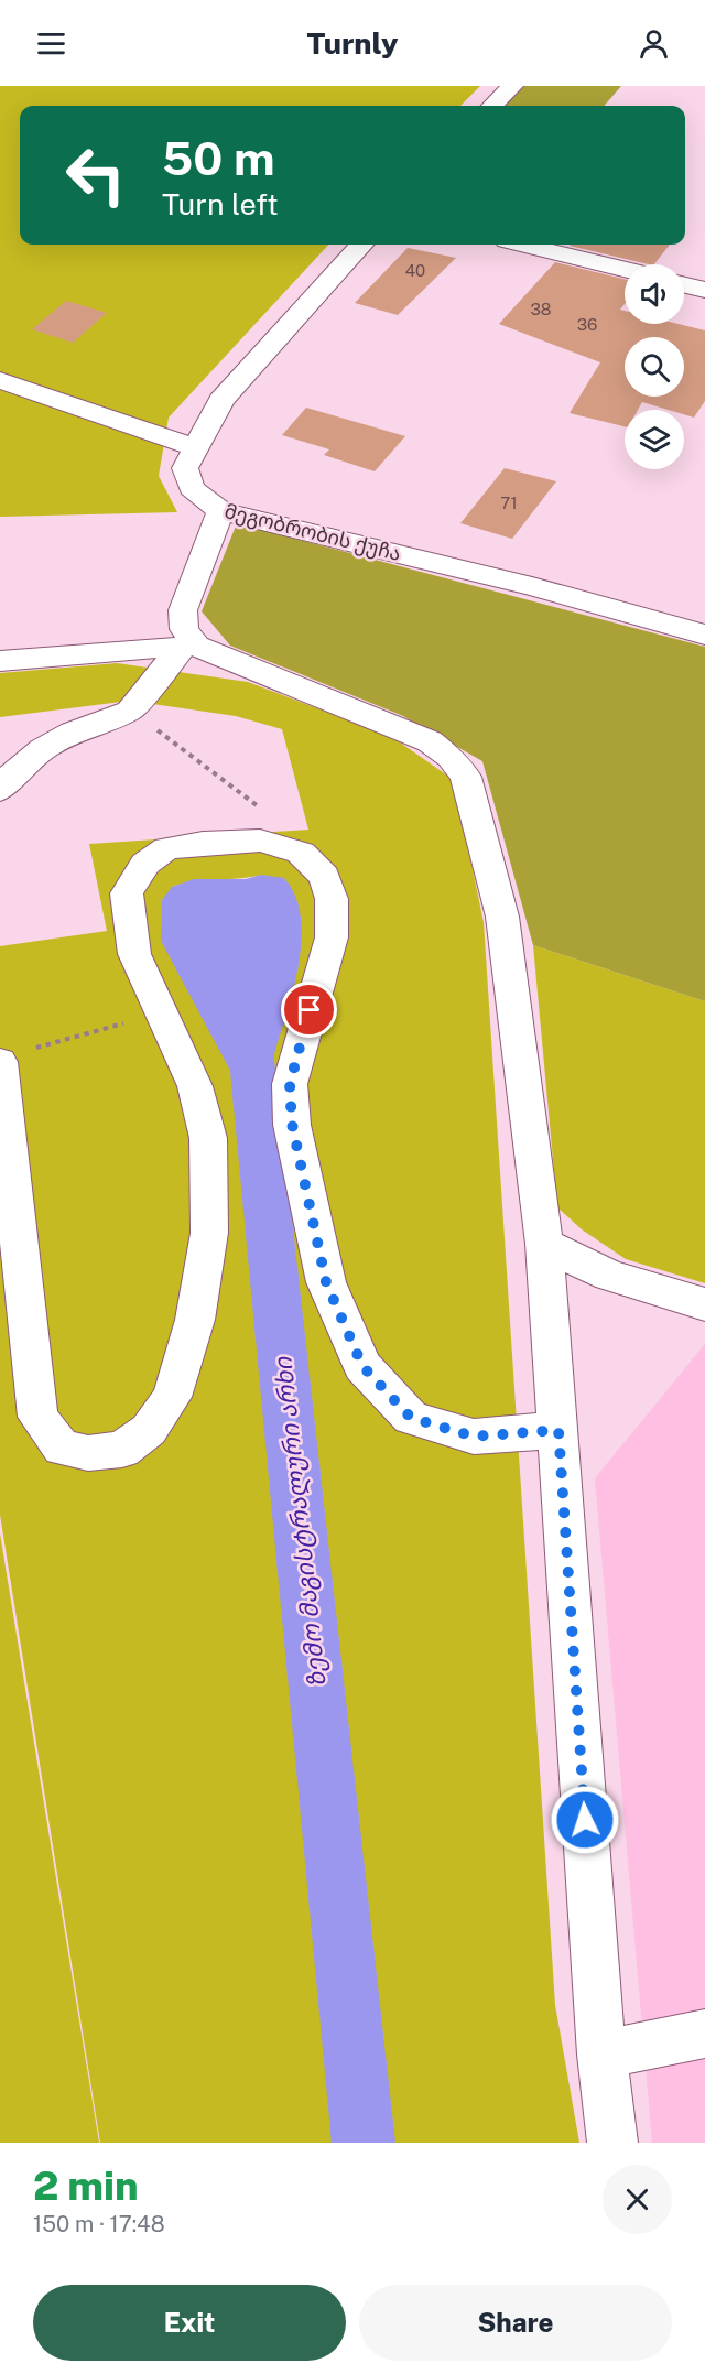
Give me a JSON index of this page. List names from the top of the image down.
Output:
{
  "streets": {
    "street": ["მეგობრობის ქუჩა"]
  },
  "water": ["ზემო მაგისტრალური არხი"],
  "house_numbers": [
    "40",
    "38",
    "36",
    "71"
  ],
  "page": {
    "header": "Turnly",
    "turn": ["50 m", "Turn left"],
    "heading": ["2 min", "150 m · 17:48"],
    "buttons": ["Exit", "Share"]
  }
}
